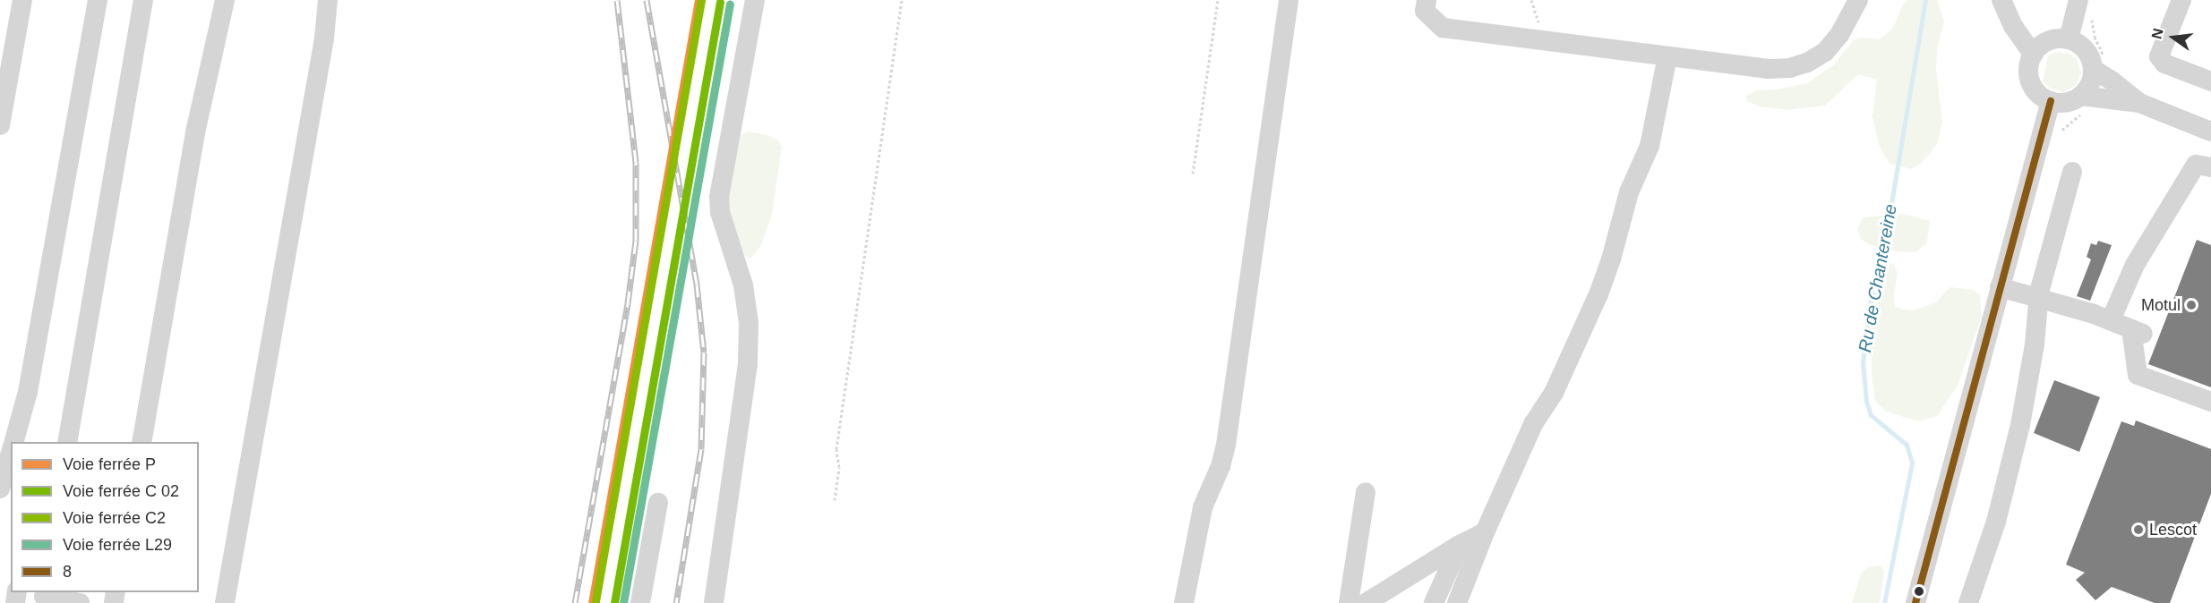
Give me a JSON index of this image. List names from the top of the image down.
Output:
{
  "water": ["Ru de Chantereine"],
  "places": ["Motul", "Lescot"],
  "lines": [
    "rail line P",
    "rail line C2",
    "rail line L29",
    "transit line 8"
  ],
  "legend": [
    "Voie ferrée P",
    "Voie ferrée C 02",
    "Voie ferrée C2",
    "Voie ferrée L29",
    "8"
  ],
  "north": "left"
}
